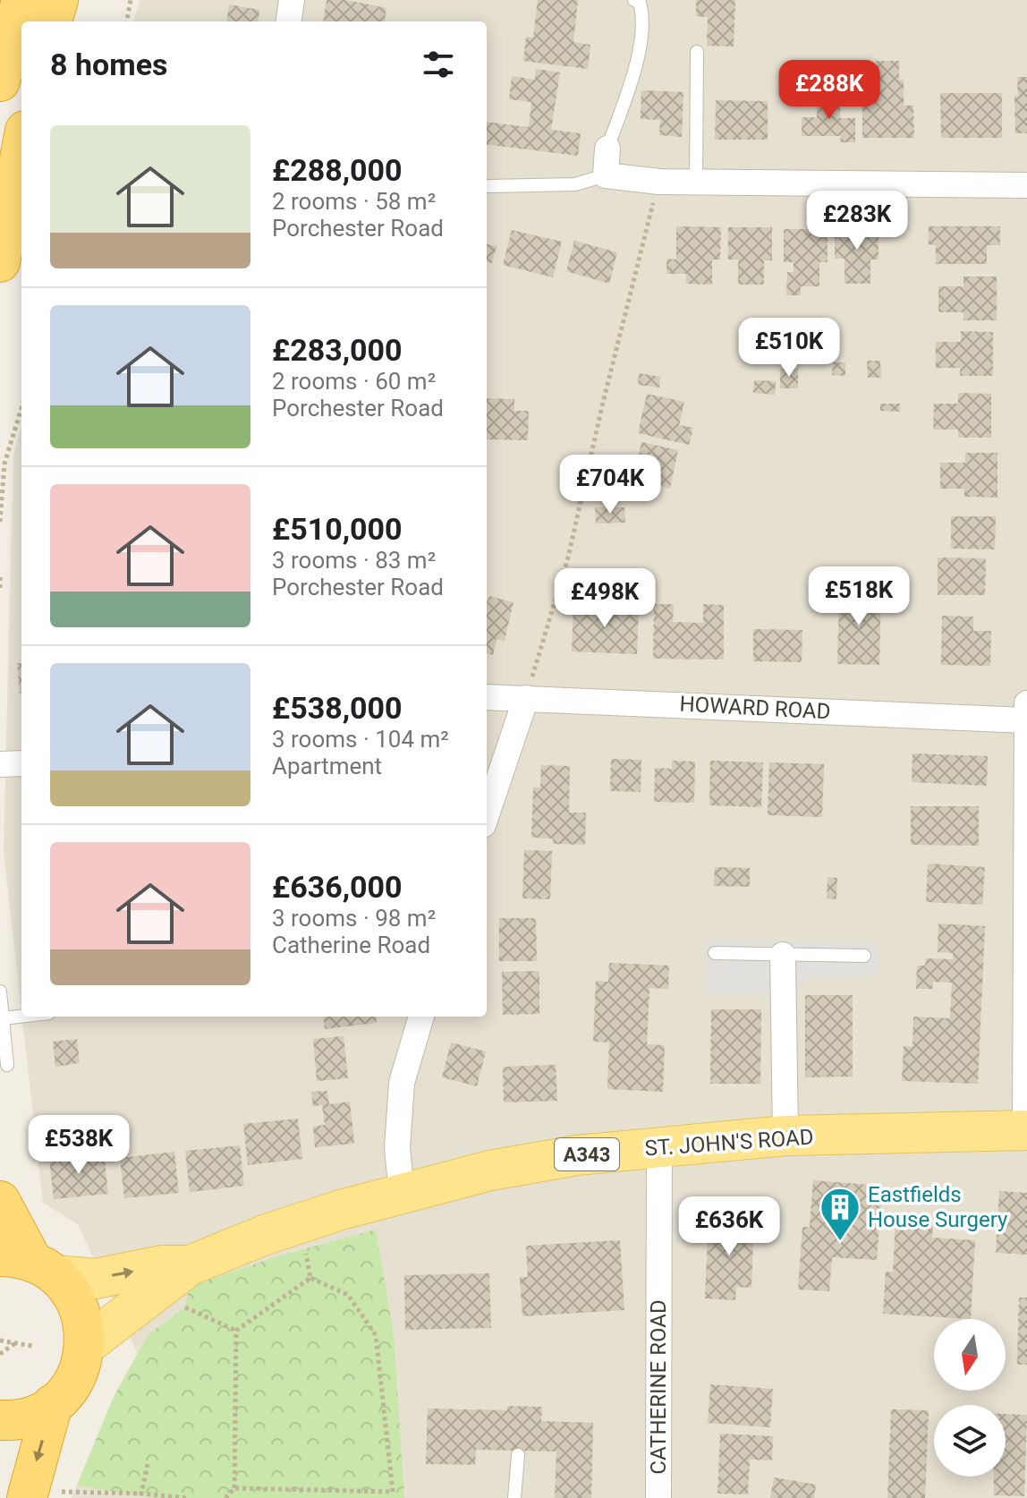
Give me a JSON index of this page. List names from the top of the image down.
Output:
{
  "streets": {
    "main road": ["ST. JOHN'S ROAD", "A343"],
    "street": ["HOWARD ROAD", "CATHERINE ROAD"]
  },
  "crossings": [
    ["ST. JOHN'S ROAD", "CATHERINE ROAD"]
  ],
  "places": {
    "building": ["Eastfields House Surgery"]
  },
  "north": "bottom",
  "page": {
    "heading": "8 homes",
    "price": [
      "£288K",
      "£283K",
      "£510K",
      "£704K",
      "£518K",
      "£498K",
      "£538K",
      "£636K"
    ],
    "list": [
      {
        "name": "£288,000",
        "note": "2 rooms · 58 m² · Porchester Road"
      },
      {
        "name": "£283,000",
        "note": "2 rooms · 60 m² · Porchester Road"
      },
      {
        "name": "£510,000",
        "note": "3 rooms · 83 m² · Porchester Road"
      },
      {
        "name": "£538,000",
        "note": "3 rooms · 104 m² · Apartment"
      },
      {
        "name": "£636,000",
        "note": "3 rooms · 98 m² · Catherine Road"
      }
    ]
  }
}
